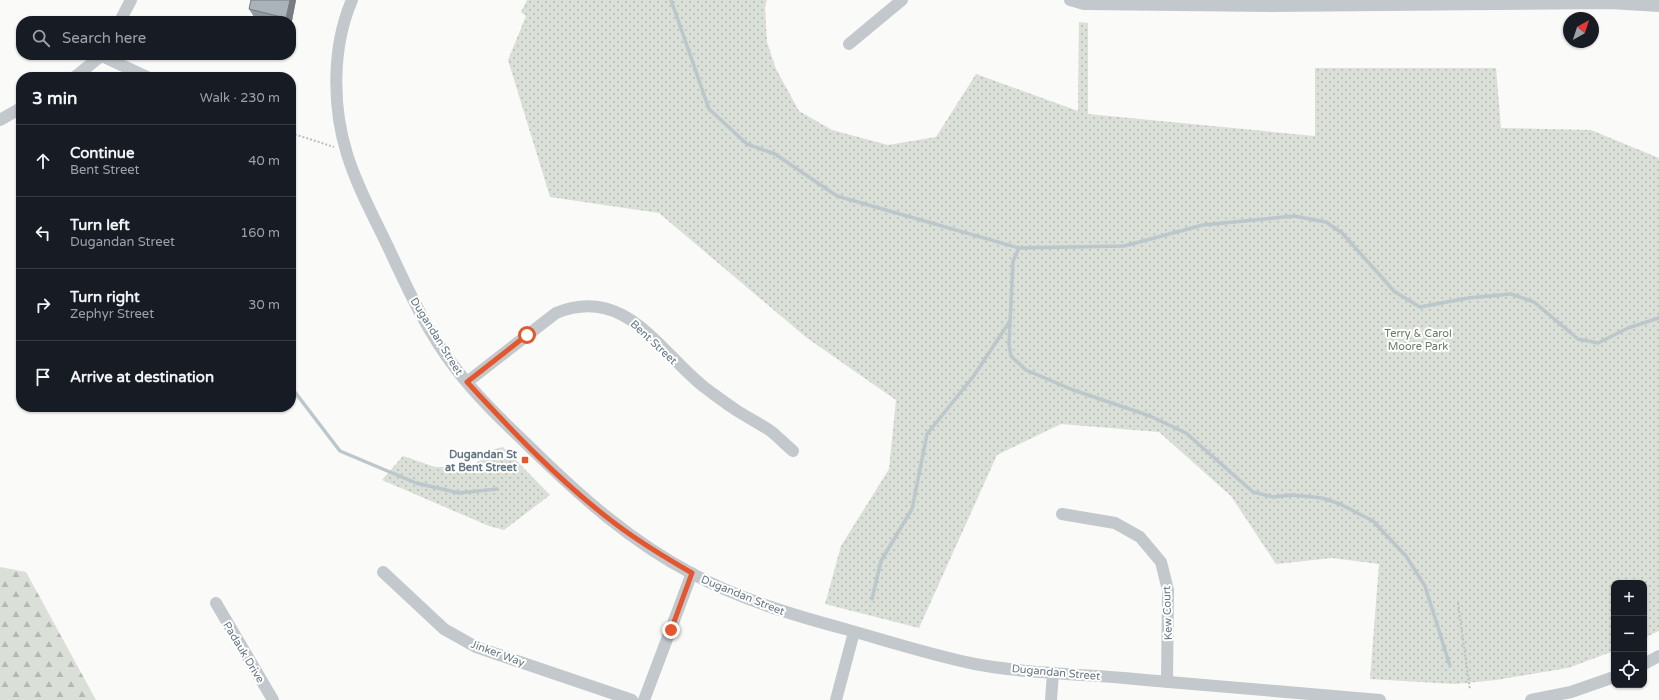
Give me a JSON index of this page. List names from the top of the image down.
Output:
{
  "streets": {
    "street": [
      "Dugandan Street",
      "Bent Street",
      "Kew Court",
      "Padauk Drive",
      "Jinker Way"
    ]
  },
  "crossings": [
    ["Dugandan Street", "Bent Street"],
    ["Dugandan Street", "Kew Court"]
  ],
  "parks": ["Terry & Carol Moore Park"],
  "places": {
    "transit": ["Dugandan St at Bent Street"]
  },
  "north": "top right",
  "page": {
    "search": "Search here",
    "heading": ["3 min", "Walk · 230 m"],
    "list": [
      ["Continue", "Bent Street", "40 m"],
      ["Turn left", "Dugandan Street", "160 m"],
      ["Turn right", "Zephyr Street", "30 m"],
      "Arrive at destination"
    ],
    "map_buttons": ["+", "−"]
  }
}
